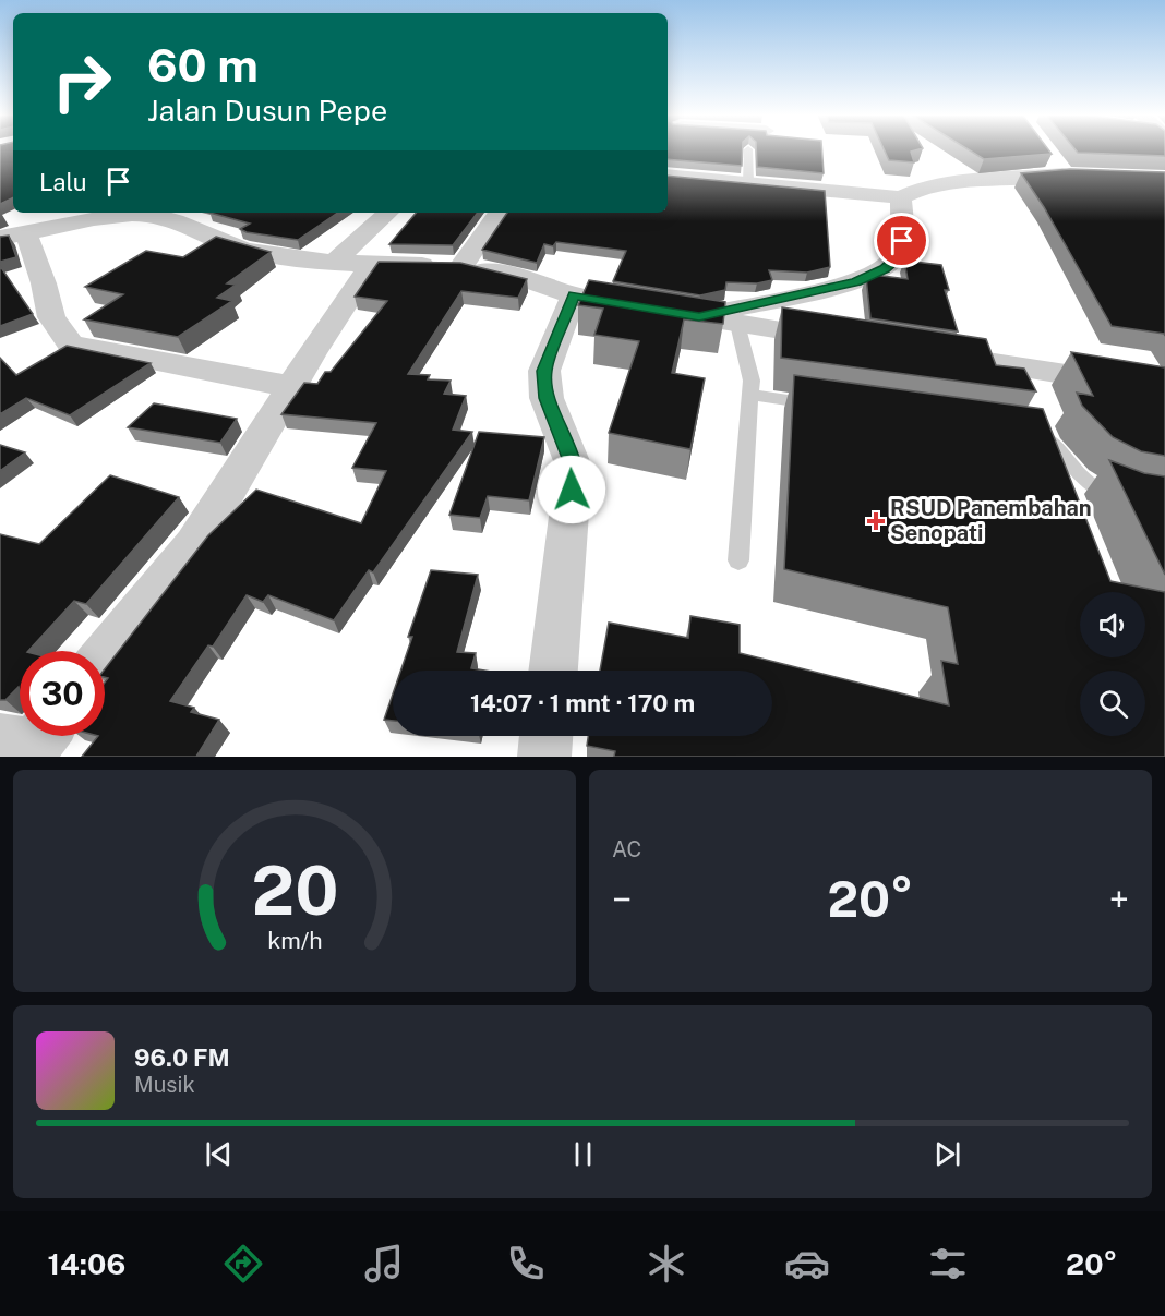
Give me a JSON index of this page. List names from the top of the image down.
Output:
{
  "places": {
    "health": ["RSUD Panembahan Senopati"]
  },
  "page": {
    "turn": ["60 m", "Jalan Dusun Pepe"],
    "then": "Lalu",
    "limit": "30",
    "trip": "14:07 · 1 mnt · 170 m",
    "tile": "AC",
    "heat": ["−", "20°", "+"],
    "song": ["96.0 FM", "Musik"],
    "tabs": ["14:06", "20°"],
    "gauge": ["20", "km/h"]
  }
}
